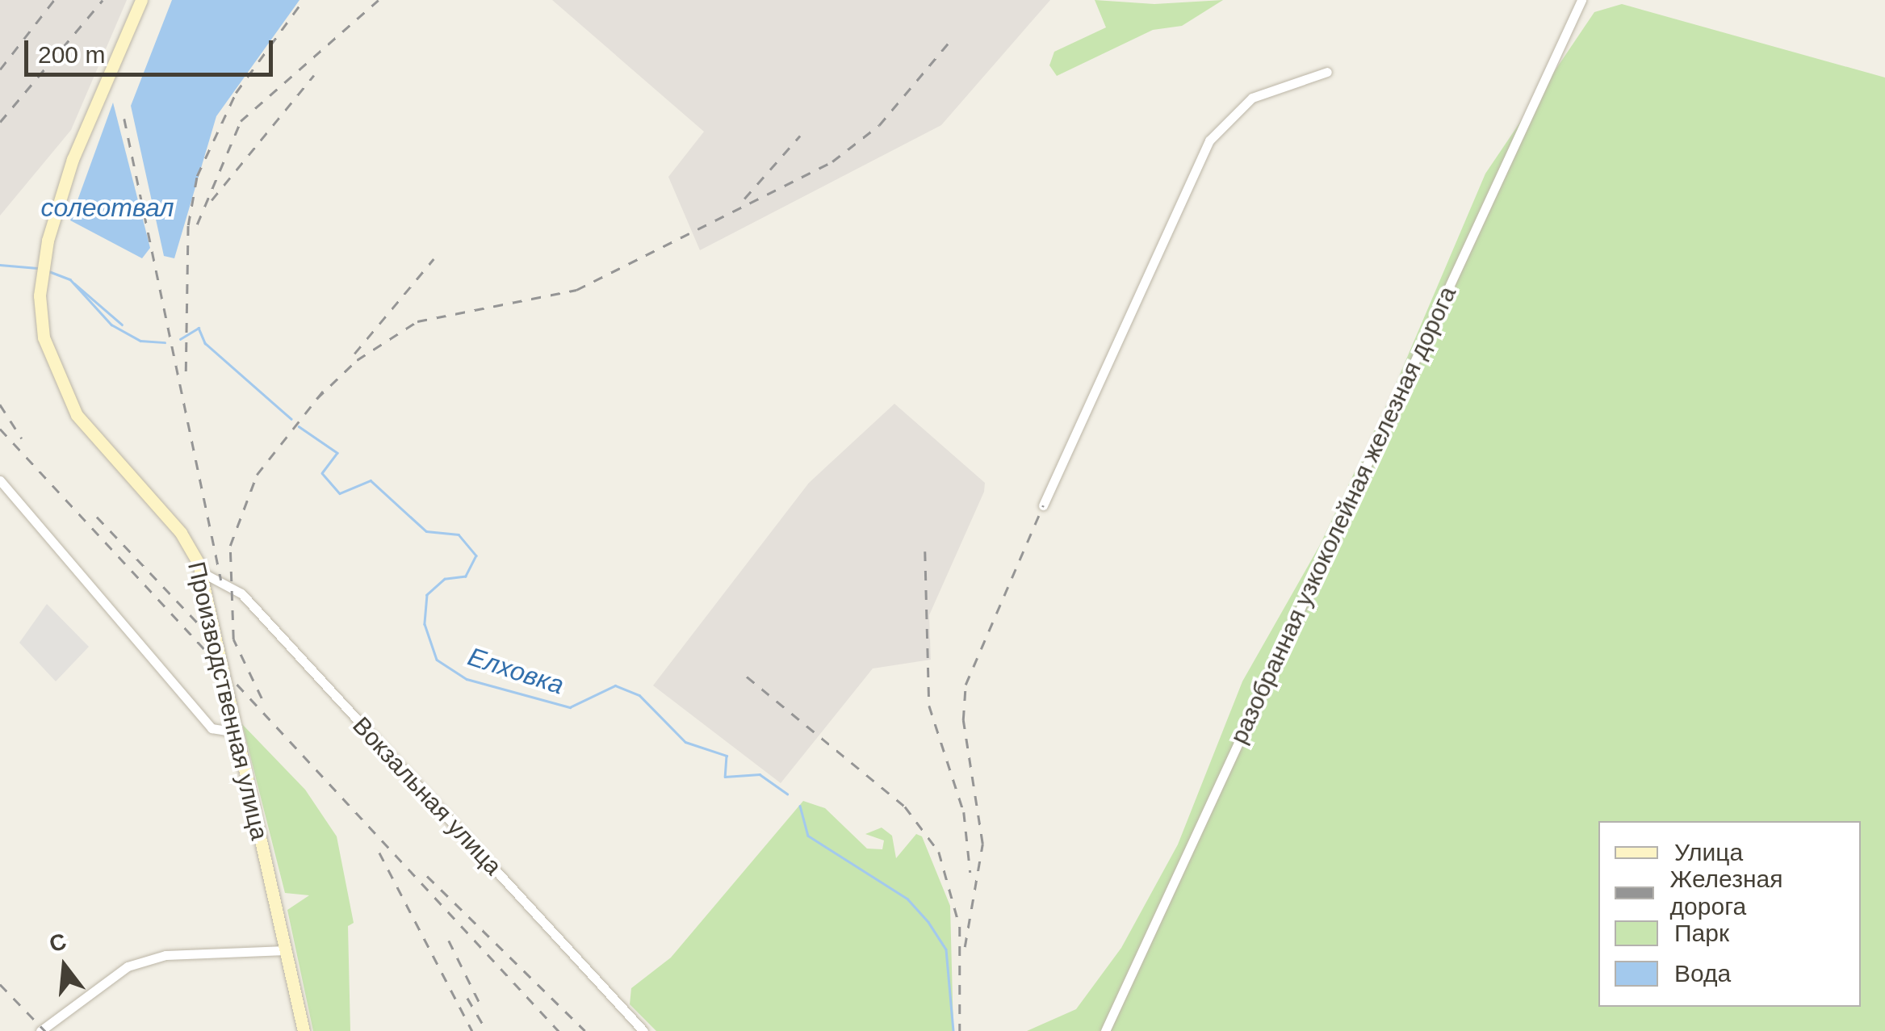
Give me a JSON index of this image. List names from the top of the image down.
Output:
{
  "streets": {
    "main road": ["Производственная улица"],
    "street": ["разобранная узкоколейная железная дорога", "Вокзальная улица"]
  },
  "crossings": [
    ["Производственная улица", "Вокзальная улица"]
  ],
  "water": ["солеотвал", "Елховка"],
  "legend": [
    "Улица",
    "Железная дорога",
    "Парк",
    "Вода"
  ],
  "scale_bar": "200 m",
  "north": "top"
}
